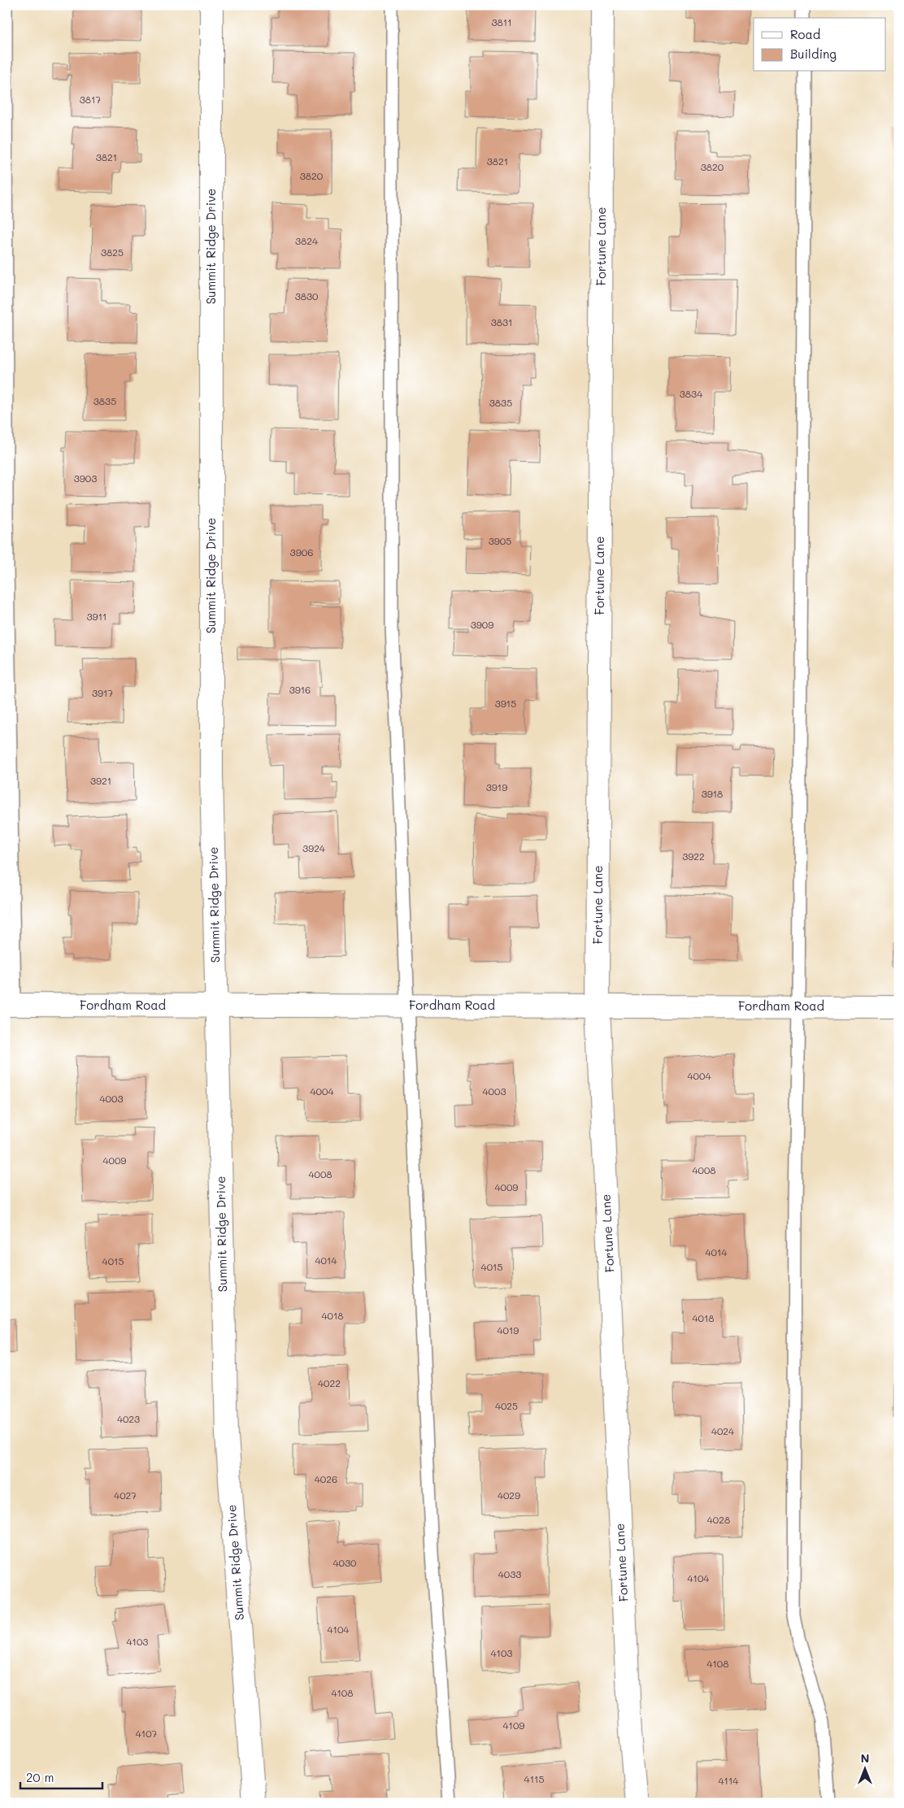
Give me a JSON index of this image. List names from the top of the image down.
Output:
{
  "streets": {
    "street": ["Summit Ridge Drive", "Fortune Lane", "Fordham Road"]
  },
  "crossings": [
    ["Summit Ridge Drive", "Fordham Road"],
    ["Fortune Lane", "Fordham Road"]
  ],
  "house_numbers": [
    "3811",
    "3817",
    "3821",
    "3821",
    "3820",
    "3820",
    "3824",
    "3825",
    "3830",
    "3831",
    "3834",
    "3835",
    "3835",
    "3903",
    "3905",
    "3906",
    "3911",
    "3909",
    "3916",
    "3917",
    "3915",
    "3921",
    "3919",
    "3918",
    "3924",
    "3922",
    "4004",
    "4004",
    "4003",
    "4003",
    "4009",
    "4008",
    "4008",
    "4009",
    "4014",
    "4014",
    "4015",
    "4015",
    "4018",
    "4018",
    "4019",
    "4022",
    "4025",
    "4023",
    "4024",
    "4026",
    "4027",
    "4029",
    "4028",
    "4030",
    "4033",
    "4104",
    "4104",
    "4103",
    "4103",
    "4108",
    "4108",
    "4109",
    "4107",
    "4115",
    "4114"
  ],
  "legend": ["Road", "Building"],
  "scale_bar": "20 m",
  "north": "top"
}
